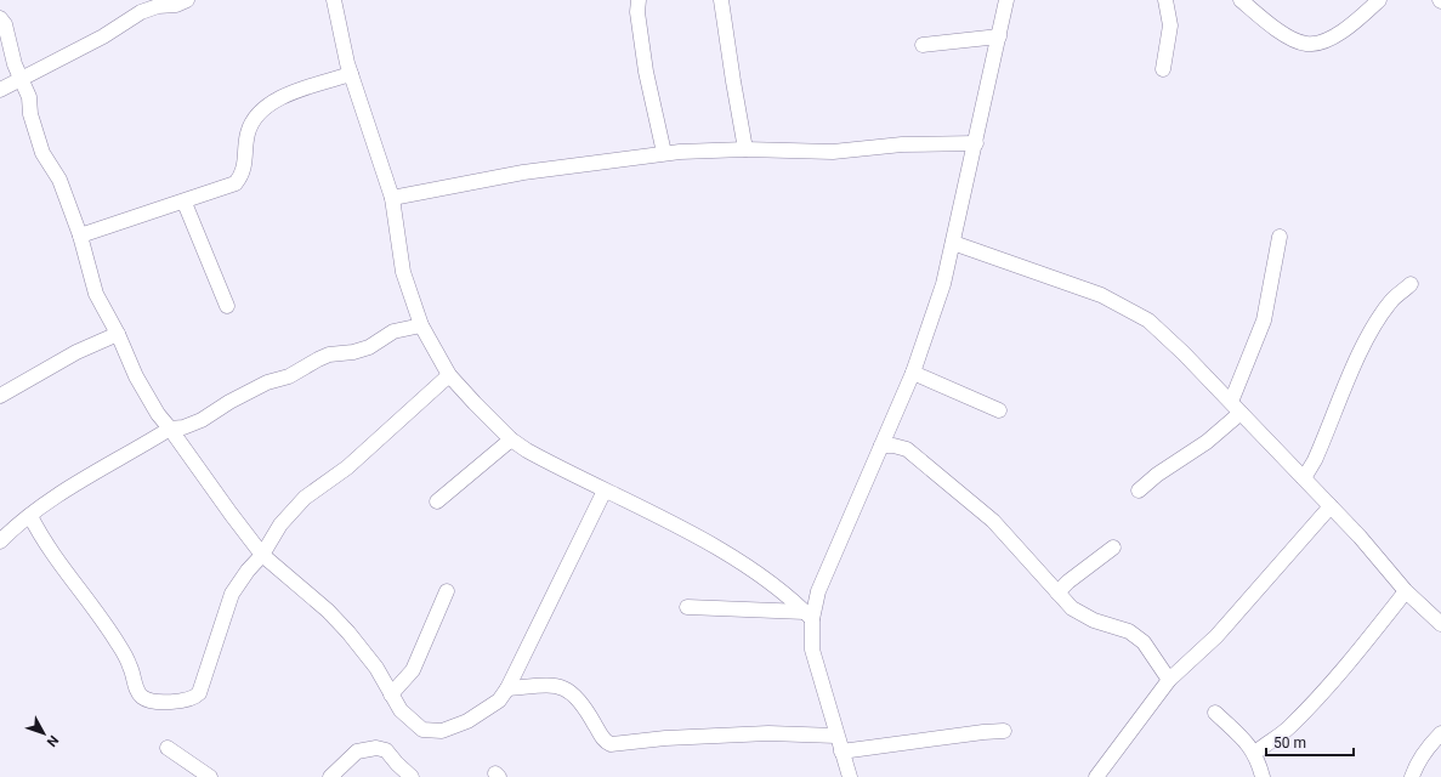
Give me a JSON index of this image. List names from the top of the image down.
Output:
{
  "scale_bar": "50 m",
  "north": "bottom right"
}
